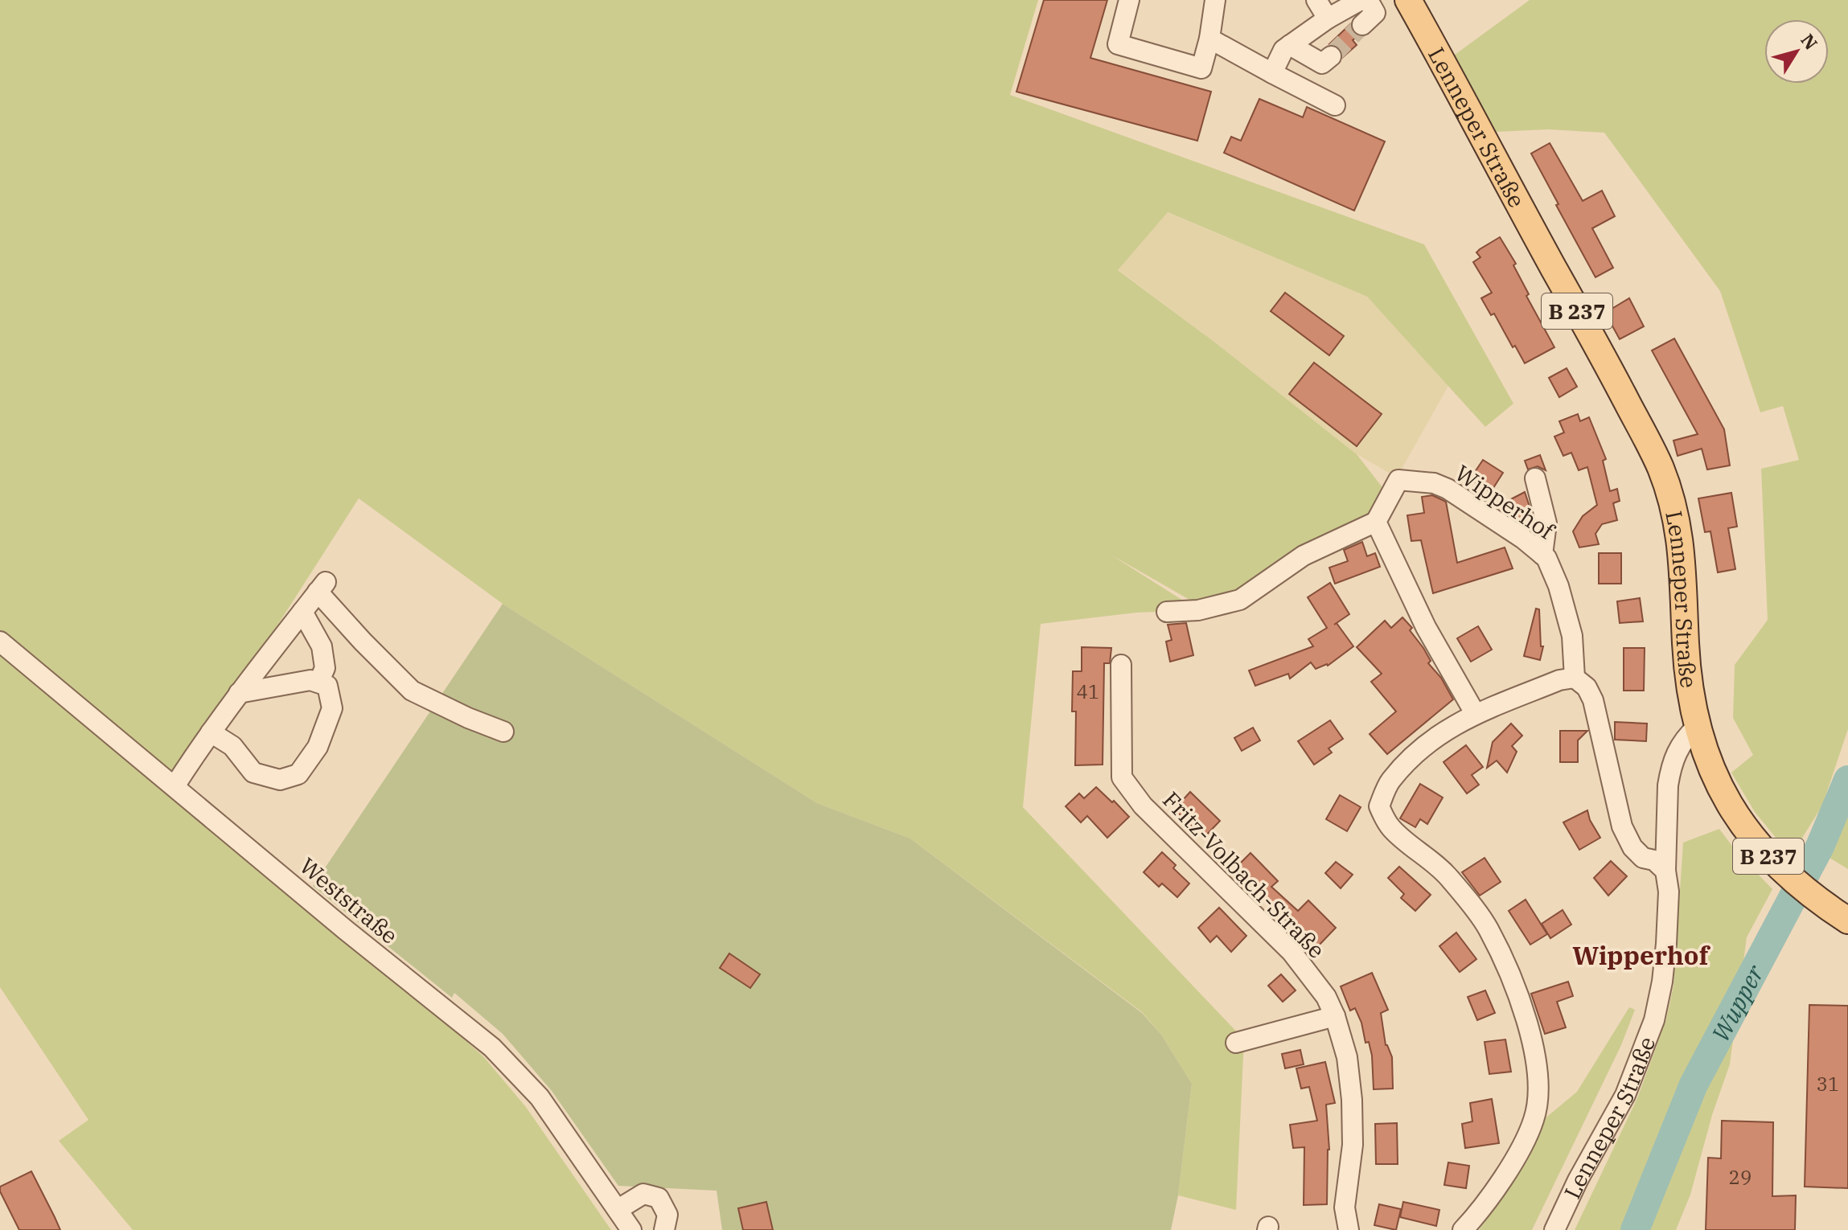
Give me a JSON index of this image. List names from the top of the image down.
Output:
{
  "streets": {
    "main road": ["Lenneper Straße", "B 237"],
    "street": ["Wipperhof", "Fritz-Volbach-Straße", "Weststraße"]
  },
  "crossings": [
    ["Lenneper Straße", "B 237"]
  ],
  "districts": ["Wipperhof"],
  "water": ["Wupper"],
  "house_numbers": ["41", "31", "29"],
  "north": "top right"
}
